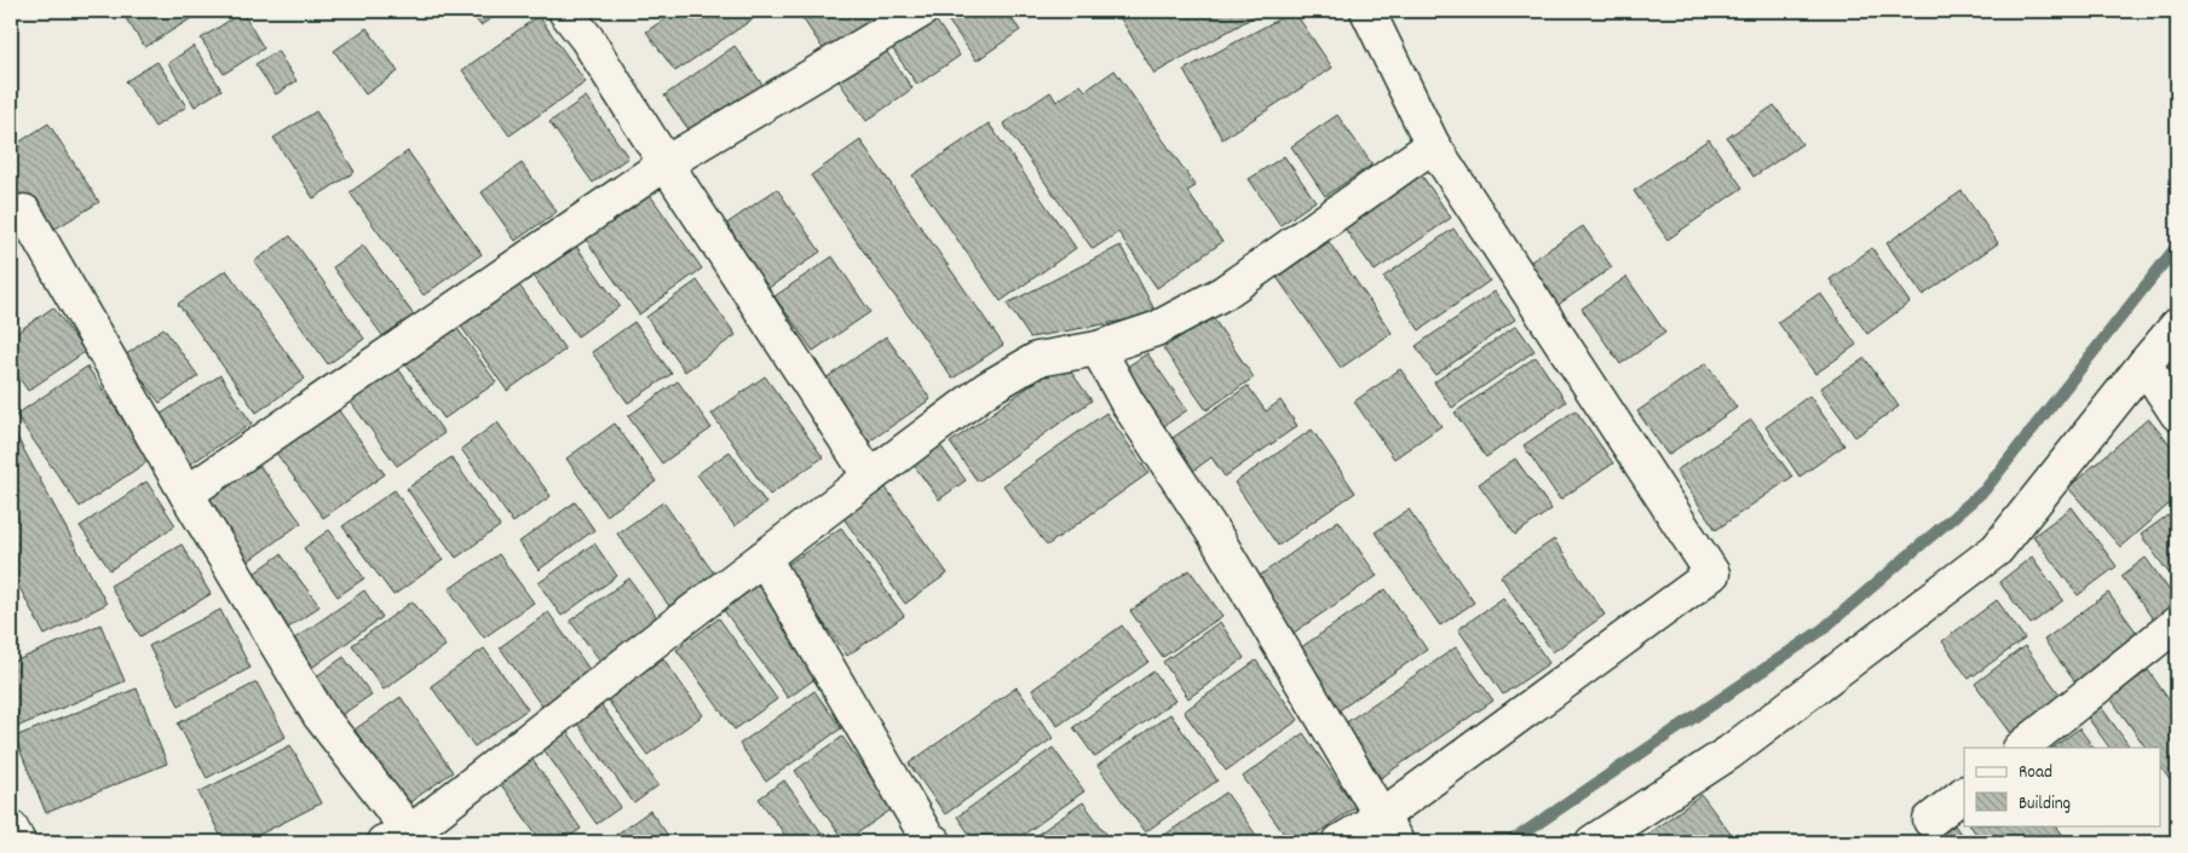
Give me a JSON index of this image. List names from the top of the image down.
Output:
{
  "legend": ["Road", "Building"]
}
